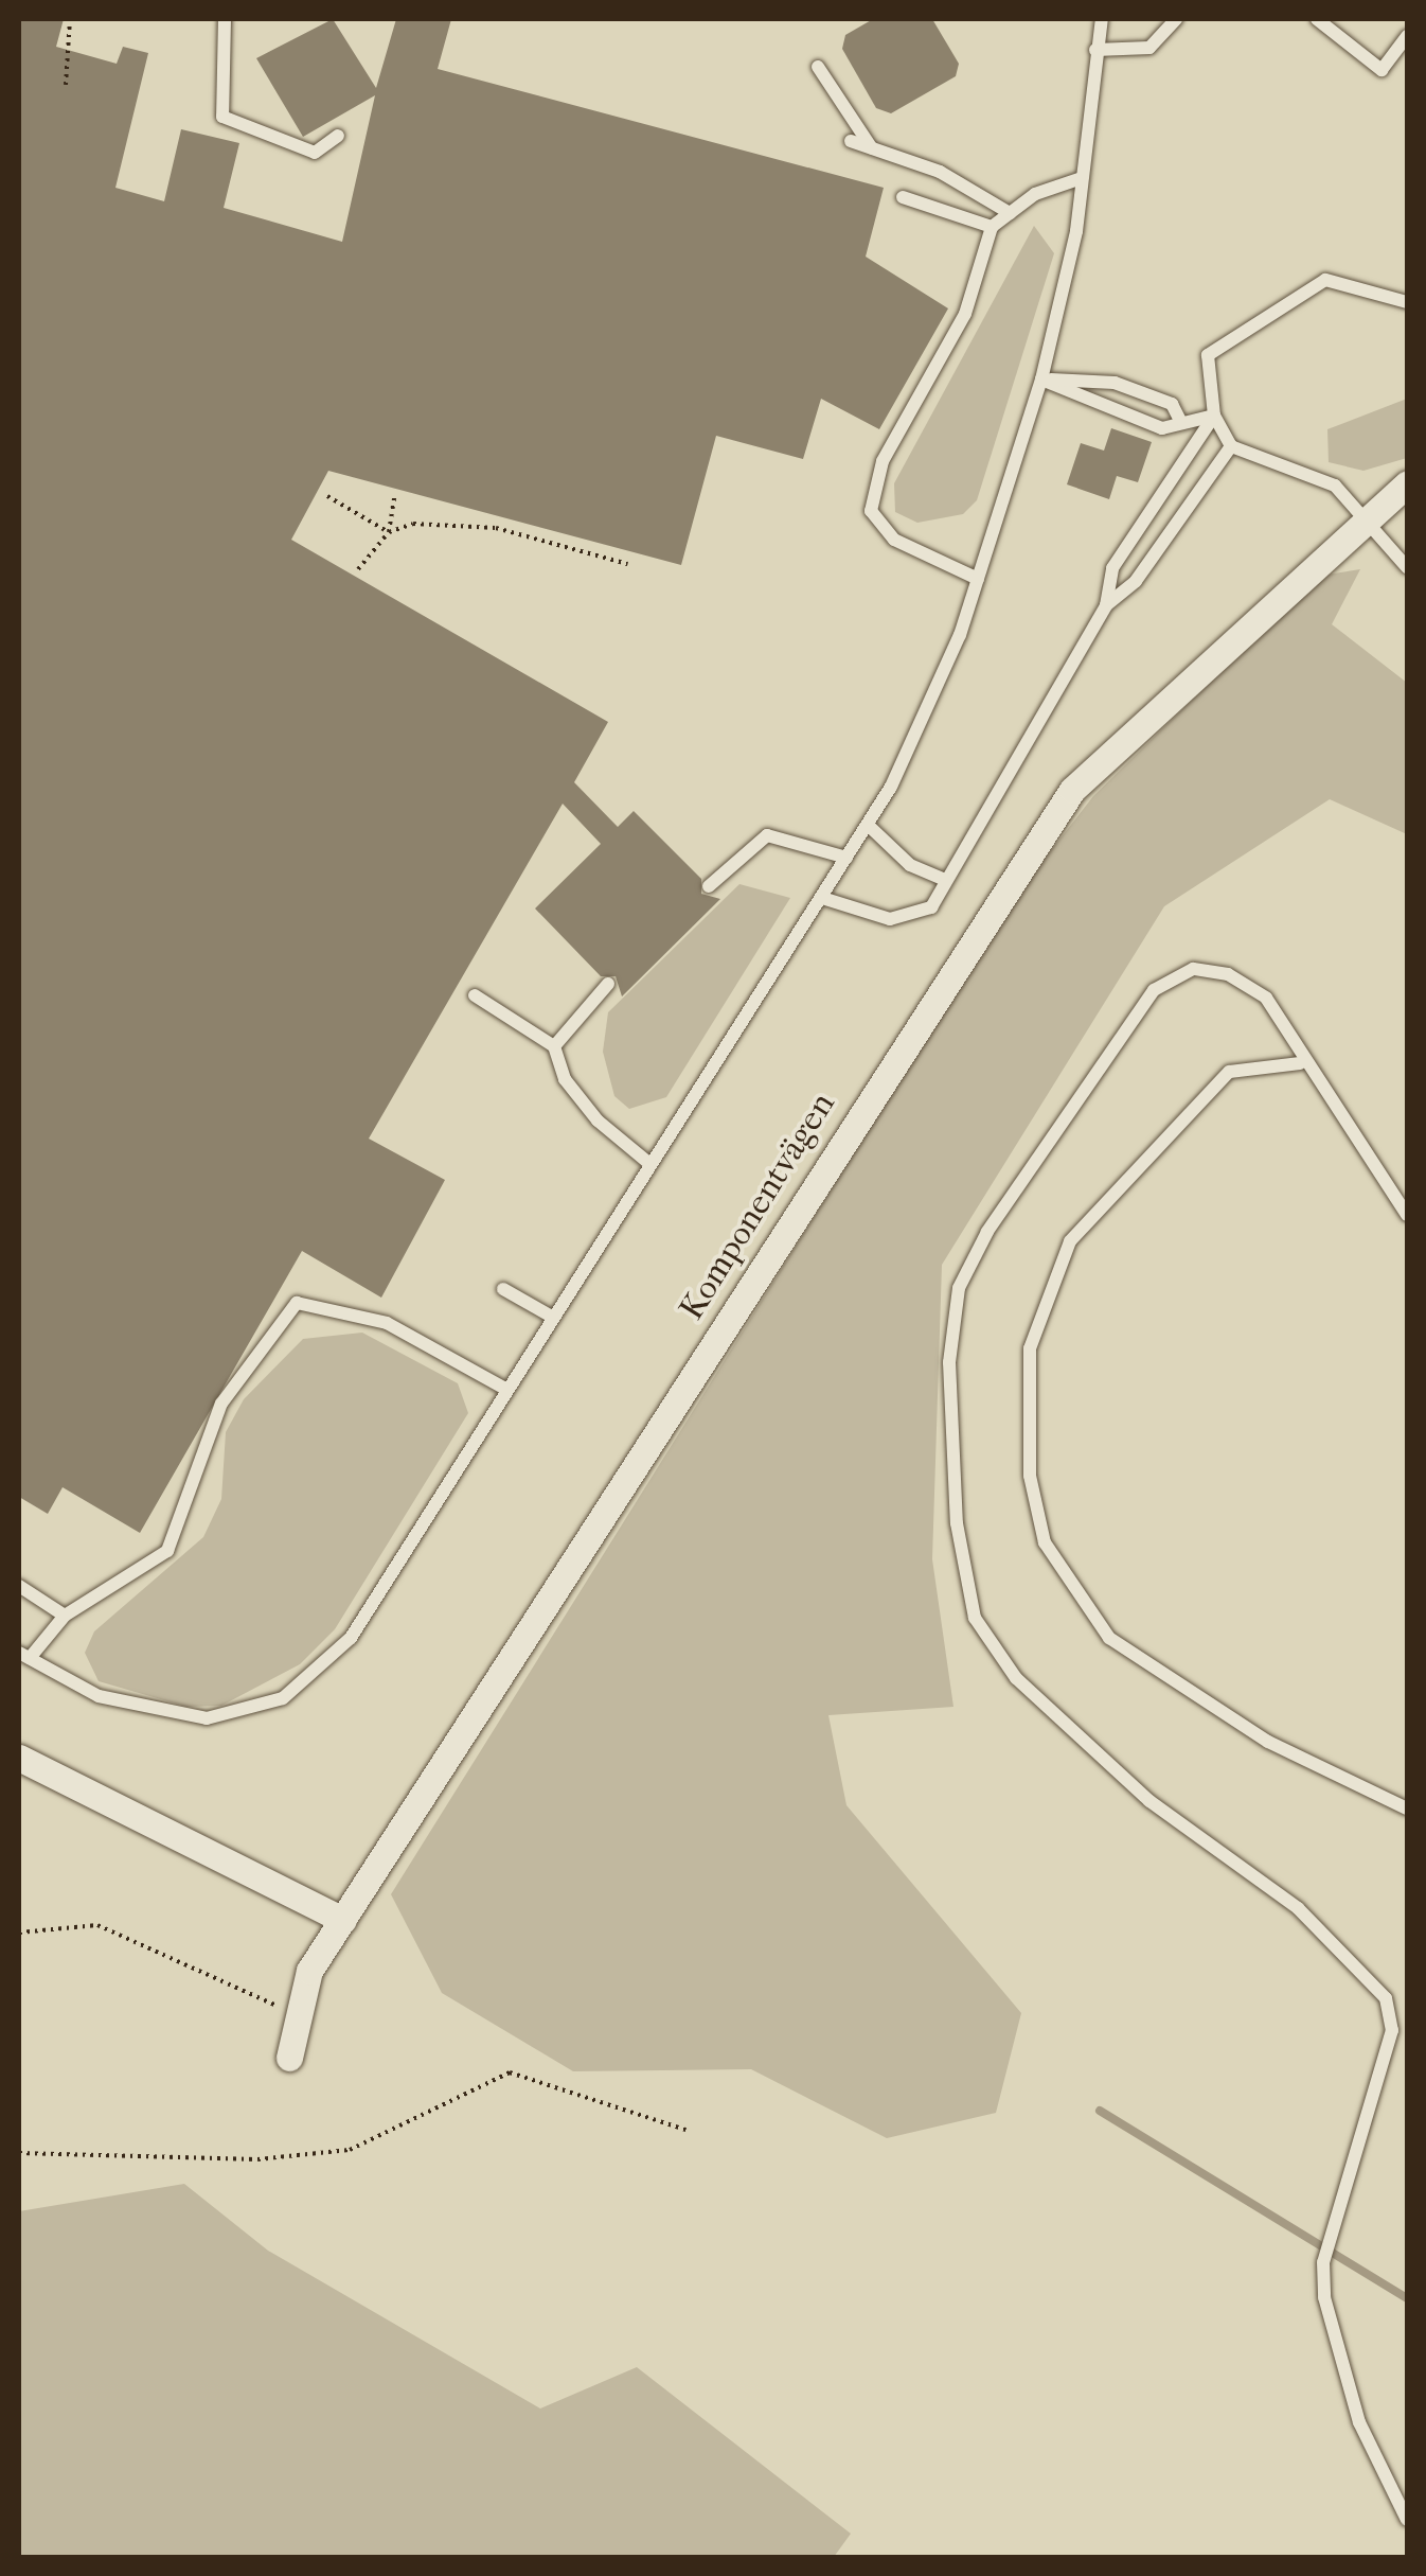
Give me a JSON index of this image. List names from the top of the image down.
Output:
{
  "streets": {
    "street": ["Komponentvägen"]
  }
}
